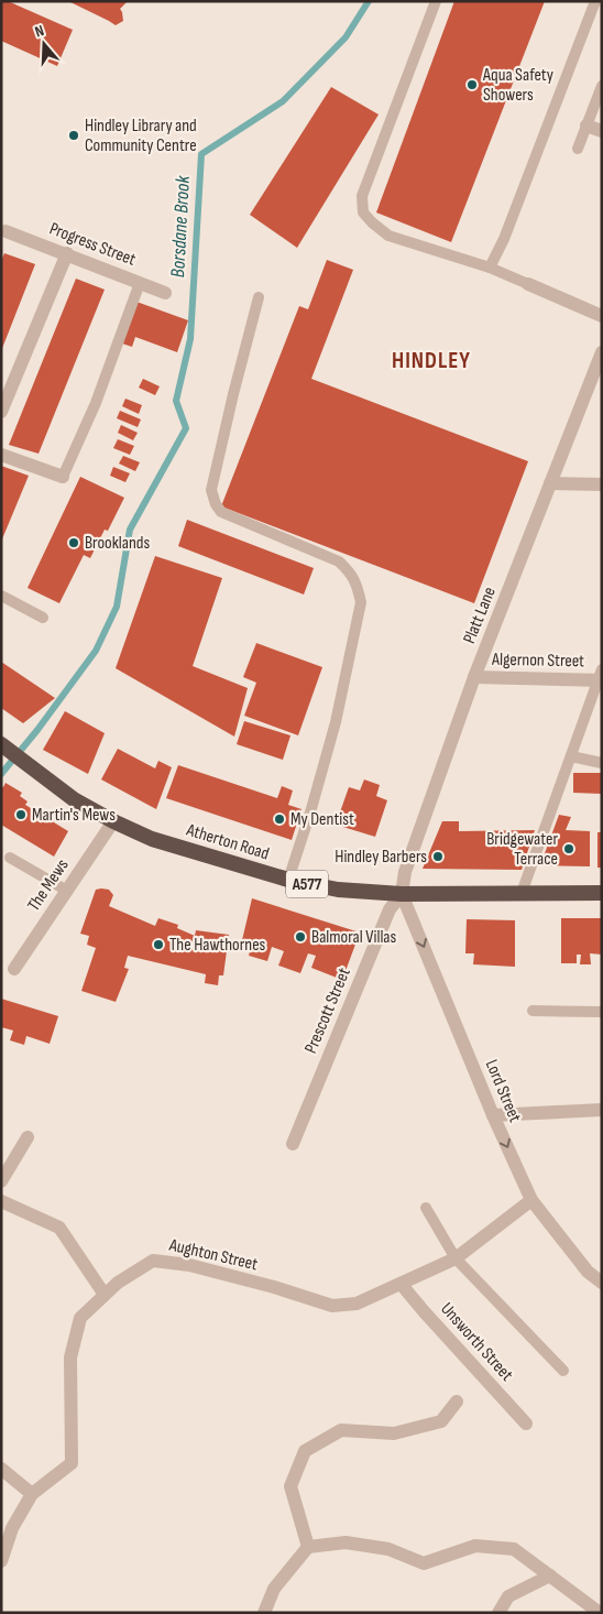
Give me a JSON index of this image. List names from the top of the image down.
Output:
{
  "streets": {
    "highway": ["Atherton Road", "A577"],
    "street": [
      "Progress Street",
      "Platt Lane",
      "Algernon Street",
      "The Mews",
      "Prescott Street",
      "Lord Street",
      "Aughton Street",
      "Unsworth Street"
    ]
  },
  "crossings": [
    ["Platt Lane", "Algernon Street"],
    ["Platt Lane", "Atherton Road"],
    ["Platt Lane", "Prescott Street"],
    ["Platt Lane", "Lord Street"],
    ["Atherton Road", "The Mews"],
    ["Atherton Road", "Prescott Street"],
    ["Atherton Road", "Lord Street"],
    ["Prescott Street", "Lord Street"],
    ["Lord Street", "Aughton Street"],
    ["Aughton Street", "Unsworth Street"]
  ],
  "one_way": ["Lord Street"],
  "districts": ["HINDLEY"],
  "water": ["Borsdane Brook"],
  "places": [
    "Aqua Safety Showers",
    "Hindley Library and Community Centre",
    "Brooklands",
    "Martin's Mews",
    "My Dentist",
    "Bridgewater Terrace",
    "Hindley Barbers",
    "Balmoral Villas",
    "The Hawthornes"
  ],
  "north": "top"
}
